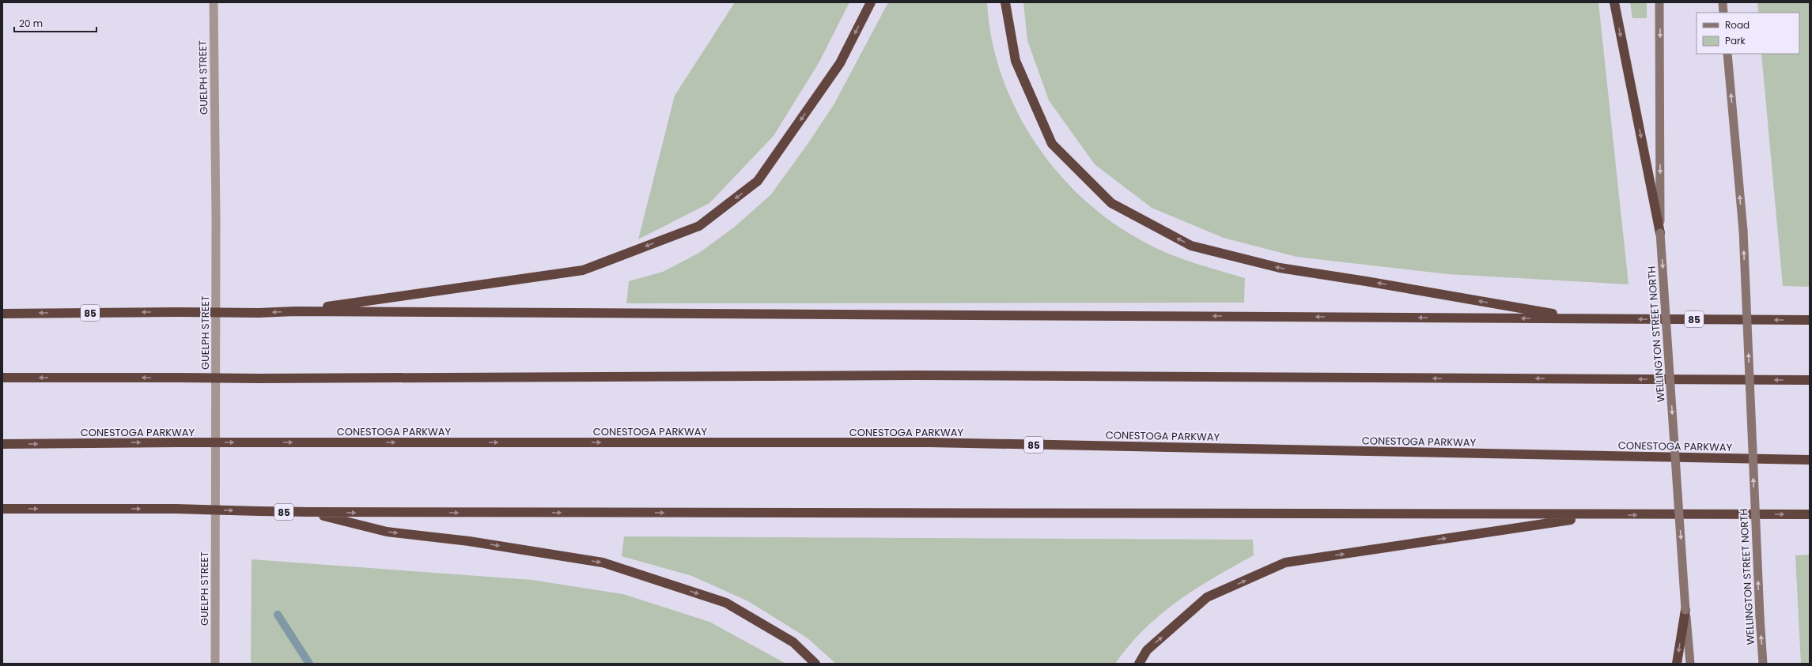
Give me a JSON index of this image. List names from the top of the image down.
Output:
{
  "streets": {
    "highway": ["85", "CONESTOGA PARKWAY"],
    "main road": ["WELLINGTON STREET NORTH"],
    "street": ["GUELPH STREET"]
  },
  "legend": ["Road", "Park"],
  "scale_bar": "20 m"
}
